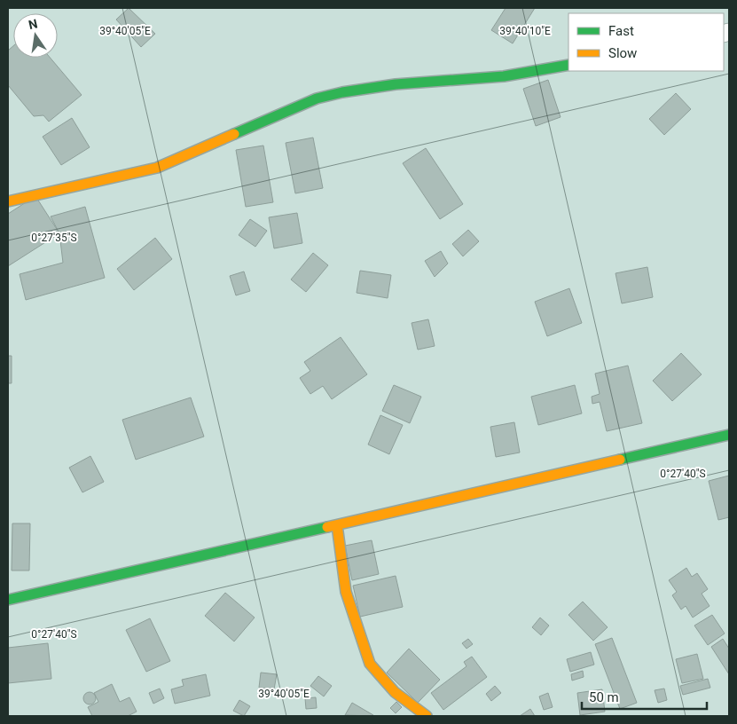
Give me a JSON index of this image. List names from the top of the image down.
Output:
{
  "legend": ["Fast", "Slow"],
  "scale_bar": "50 m",
  "north": "top",
  "coordinates": [
    "39°40'05\"E",
    "39°40'10\"E",
    "0°27'35\"S",
    "0°27'40\"S"
  ]
}
